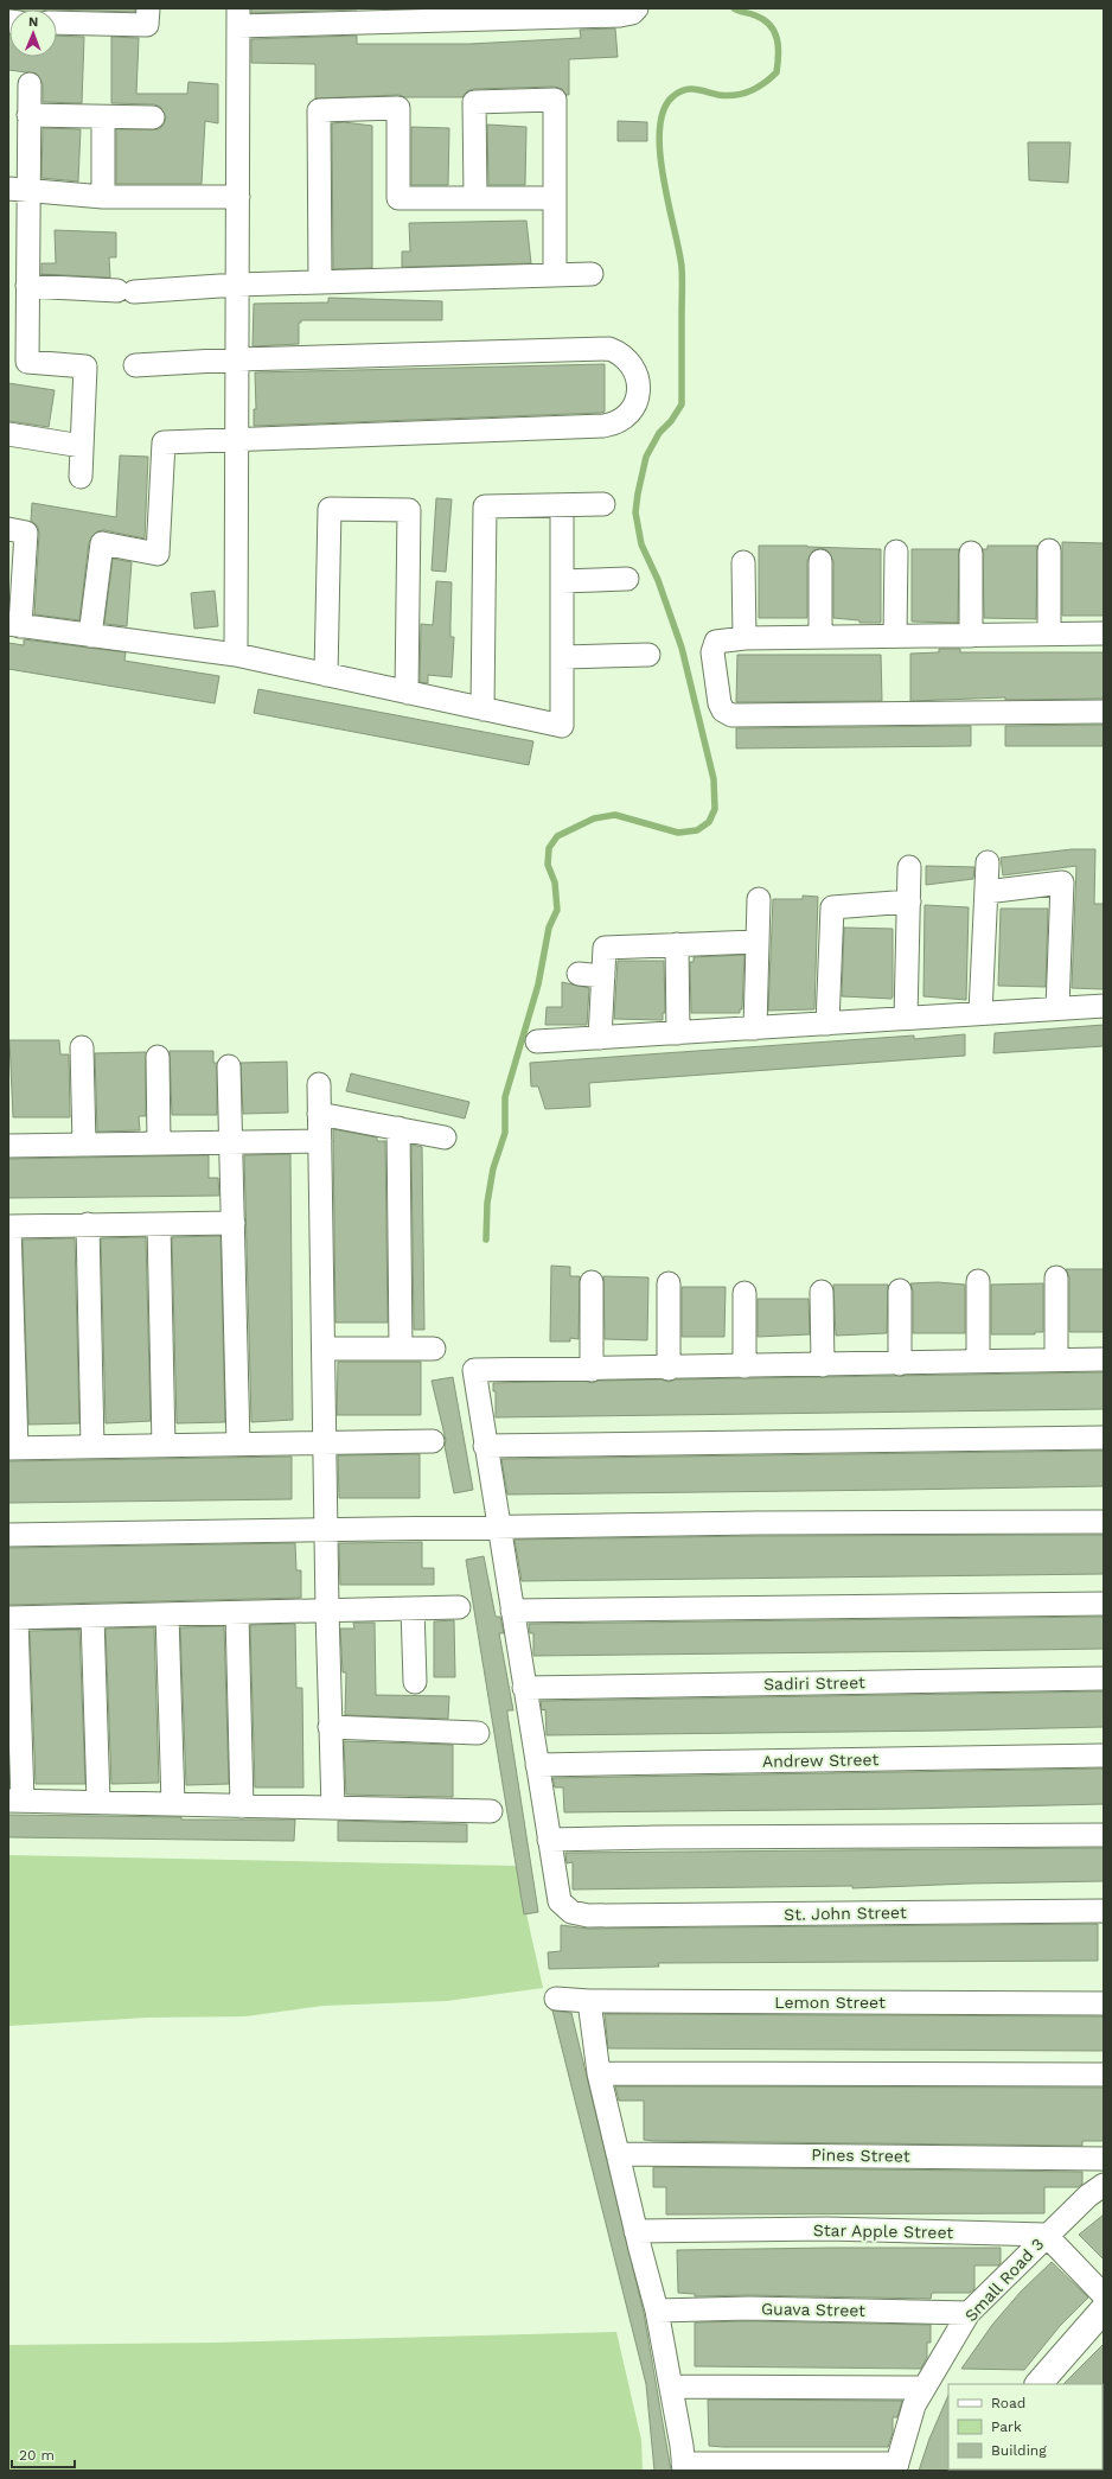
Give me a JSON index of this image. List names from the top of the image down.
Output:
{
  "streets": {
    "street": [
      "Sadiri Street",
      "Andrew Street",
      "St. John Street",
      "Lemon Street",
      "Pines Street",
      "Star Apple Street",
      "Small Road 3",
      "Guava Street"
    ]
  },
  "crossings": [
    ["Star Apple Street", "Small Road 3"],
    ["Small Road 3", "Guava Street"]
  ],
  "legend": ["Road", "Park", "Building"],
  "scale_bar": "20 m",
  "north": "top"
}
